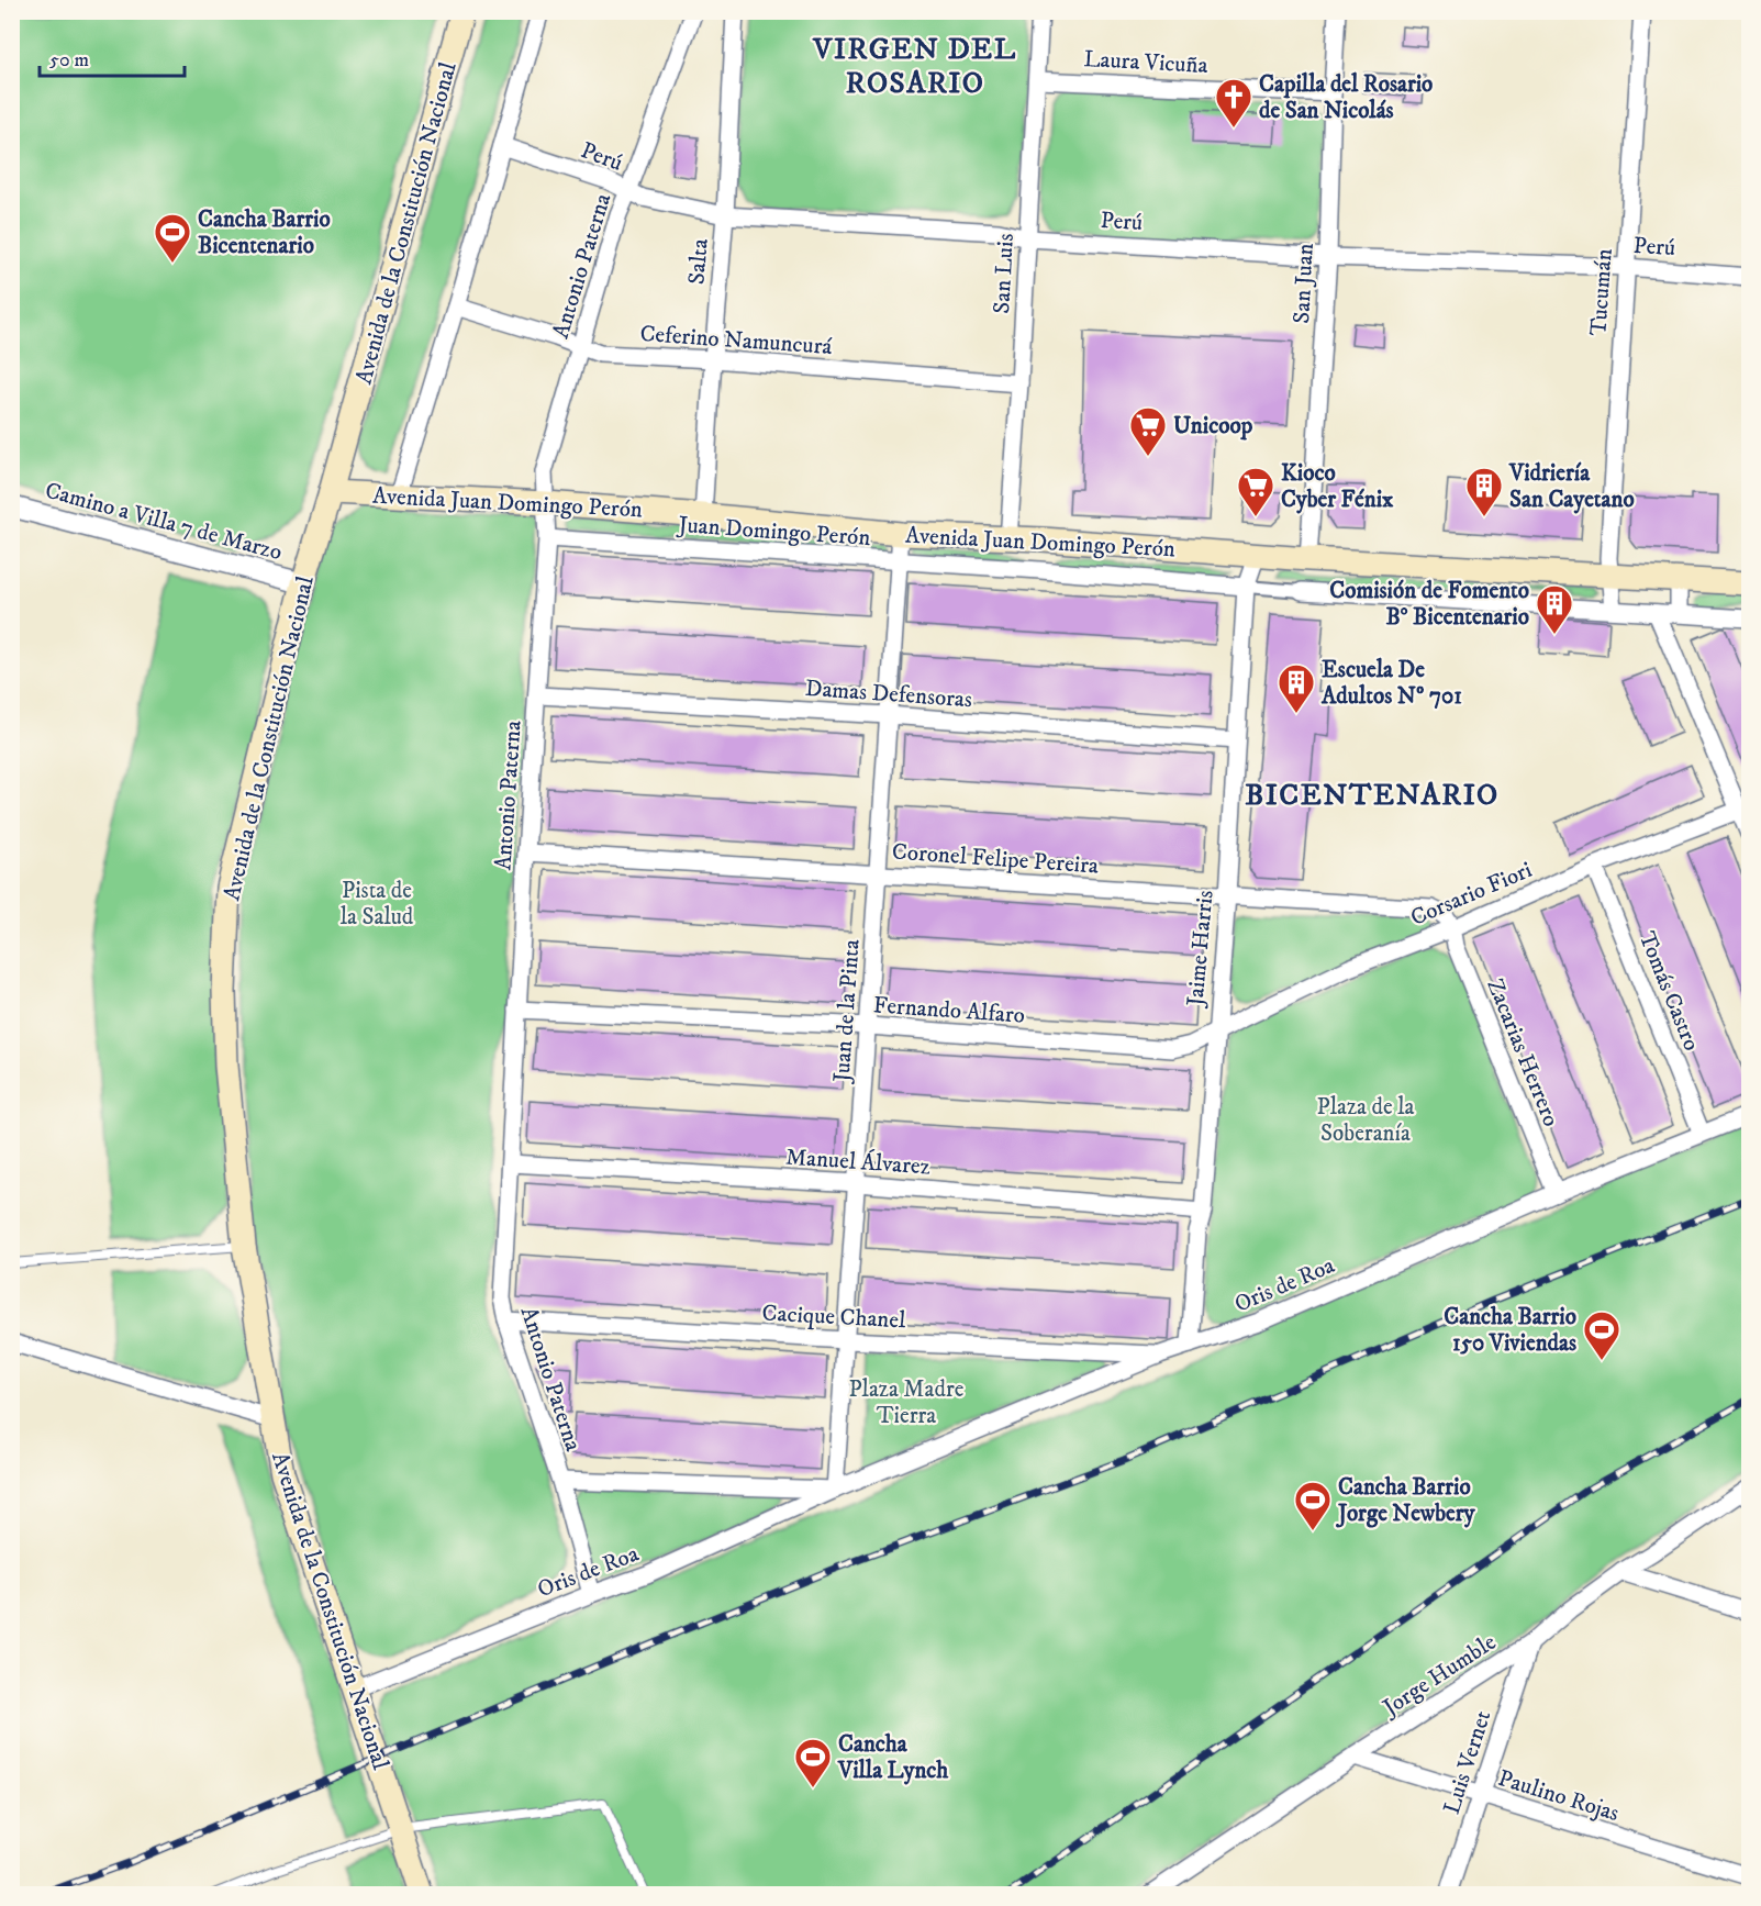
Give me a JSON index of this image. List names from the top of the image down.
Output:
{
  "streets": {
    "main road": ["Avenida de la Constitución Nacional", "Avenida Juan Domingo Perón"],
    "street": [
      "Laura Vicuña",
      "Perú",
      "Salta",
      "Antonio Paterna",
      "San Luis",
      "San Juan",
      "Tucumán",
      "Ceferino Namuncurá",
      "Camino a Villa 7 de Marzo",
      "Juan Domingo Perón",
      "Damas Defensoras",
      "Coronel Felipe Pereira",
      "Corsario Fiori",
      "Jaime Harris",
      "Tomás Castro",
      "Fernando Alfaro",
      "Juan de la Pinta",
      "Zacarias Herrero",
      "Manuel Álvarez",
      "Oris de Roa",
      "Cacique Chanel",
      "Jorge Humble",
      "Luis Vernet",
      "Paulino Rojas"
    ]
  },
  "crossings": [
    ["Laura Vicuña", "San Luis"],
    ["Laura Vicuña", "San Juan"],
    ["Perú", "Salta"],
    ["Perú", "Antonio Paterna"],
    ["Perú", "San Luis"],
    ["Perú", "San Juan"],
    ["Perú", "Tucumán"],
    ["Avenida de la Constitución Nacional", "Avenida Juan Domingo Perón"],
    ["Avenida de la Constitución Nacional", "Camino a Villa 7 de Marzo"],
    ["Avenida de la Constitución Nacional", "Oris de Roa"],
    ["Salta", "Ceferino Namuncurá"],
    ["Salta", "Avenida Juan Domingo Perón"],
    ["Antonio Paterna", "Ceferino Namuncurá"],
    ["Antonio Paterna", "Avenida Juan Domingo Perón"],
    ["Antonio Paterna", "Juan Domingo Perón"],
    ["Antonio Paterna", "Damas Defensoras"],
    ["Antonio Paterna", "Coronel Felipe Pereira"],
    ["Antonio Paterna", "Fernando Alfaro"],
    ["Antonio Paterna", "Manuel Álvarez"],
    ["Antonio Paterna", "Oris de Roa"],
    ["Antonio Paterna", "Cacique Chanel"],
    ["San Luis", "Ceferino Namuncurá"],
    ["San Luis", "Avenida Juan Domingo Perón"],
    ["San Juan", "Avenida Juan Domingo Perón"],
    ["Tucumán", "Avenida Juan Domingo Perón"],
    ["Tucumán", "Juan Domingo Perón"],
    ["Avenida Juan Domingo Perón", "Jaime Harris"],
    ["Avenida Juan Domingo Perón", "Juan de la Pinta"],
    ["Juan Domingo Perón", "Jaime Harris"],
    ["Juan Domingo Perón", "Juan de la Pinta"],
    ["Damas Defensoras", "Jaime Harris"],
    ["Damas Defensoras", "Juan de la Pinta"],
    ["Coronel Felipe Pereira", "Corsario Fiori"],
    ["Coronel Felipe Pereira", "Jaime Harris"],
    ["Coronel Felipe Pereira", "Juan de la Pinta"],
    ["Coronel Felipe Pereira", "Zacarias Herrero"],
    ["Corsario Fiori", "Jaime Harris"],
    ["Corsario Fiori", "Tomás Castro"],
    ["Corsario Fiori", "Fernando Alfaro"],
    ["Corsario Fiori", "Zacarias Herrero"],
    ["Jaime Harris", "Fernando Alfaro"],
    ["Jaime Harris", "Manuel Álvarez"],
    ["Jaime Harris", "Oris de Roa"],
    ["Tomás Castro", "Oris de Roa"],
    ["Fernando Alfaro", "Juan de la Pinta"],
    ["Juan de la Pinta", "Manuel Álvarez"],
    ["Juan de la Pinta", "Oris de Roa"],
    ["Juan de la Pinta", "Cacique Chanel"],
    ["Zacarias Herrero", "Oris de Roa"],
    ["Oris de Roa", "Cacique Chanel"],
    ["Jorge Humble", "Luis Vernet"],
    ["Jorge Humble", "Paulino Rojas"],
    ["Luis Vernet", "Paulino Rojas"]
  ],
  "districts": ["VIRGEN DEL ROSARIO", "BICENTENARIO"],
  "parks": ["Pista de la Salud", "Plaza de la Soberanía", "Plaza Madre Tierra"],
  "places": {
    "church": ["Capilla del Rosario de San Nicolás"],
    "sports": [
      "Cancha Barrio Bicentenario",
      "Cancha Barrio 150 Viviendas",
      "Cancha Barrio Jorge Newbery",
      "Cancha Villa Lynch"
    ],
    "supermarket": ["Unicoop", "Kioco Cyber Fénix"],
    "building": ["Vidriería San Cayetano", "Comisión de Fomento B° Bicentenario", "Escuela De Adultos Nº 701"]
  },
  "scale_bar": "50 m"
}
